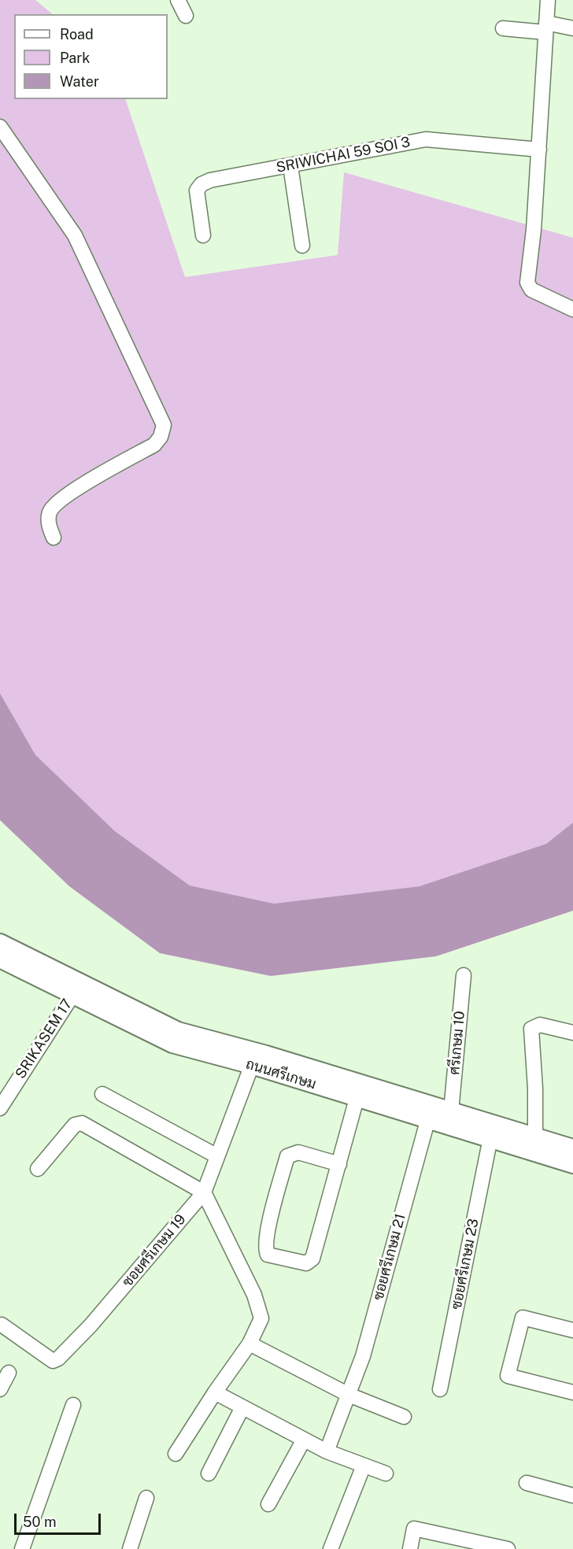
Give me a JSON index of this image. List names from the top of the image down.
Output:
{
  "streets": {
    "main road": ["ถนนศรีเกษม"],
    "street": [
      "SRIWICHAI 59 SOI 3",
      "SRIKASEM 17",
      "ศรีเกษม 10",
      "ซอยศรีเกษม 19",
      "ซอยศรีเกษม 21",
      "ซอยศรีเกษม 23"
    ]
  },
  "crossings": [
    ["SRIKASEM 17", "ถนนศรีเกษม"],
    ["ศรีเกษม 10", "ถนนศรีเกษม"],
    ["ถนนศรีเกษม", "ซอยศรีเกษม 19"],
    ["ถนนศรีเกษม", "ซอยศรีเกษม 21"],
    ["ถนนศรีเกษม", "ซอยศรีเกษม 23"]
  ],
  "legend": ["Road", "Park", "Water"],
  "scale_bar": "50 m"
}
